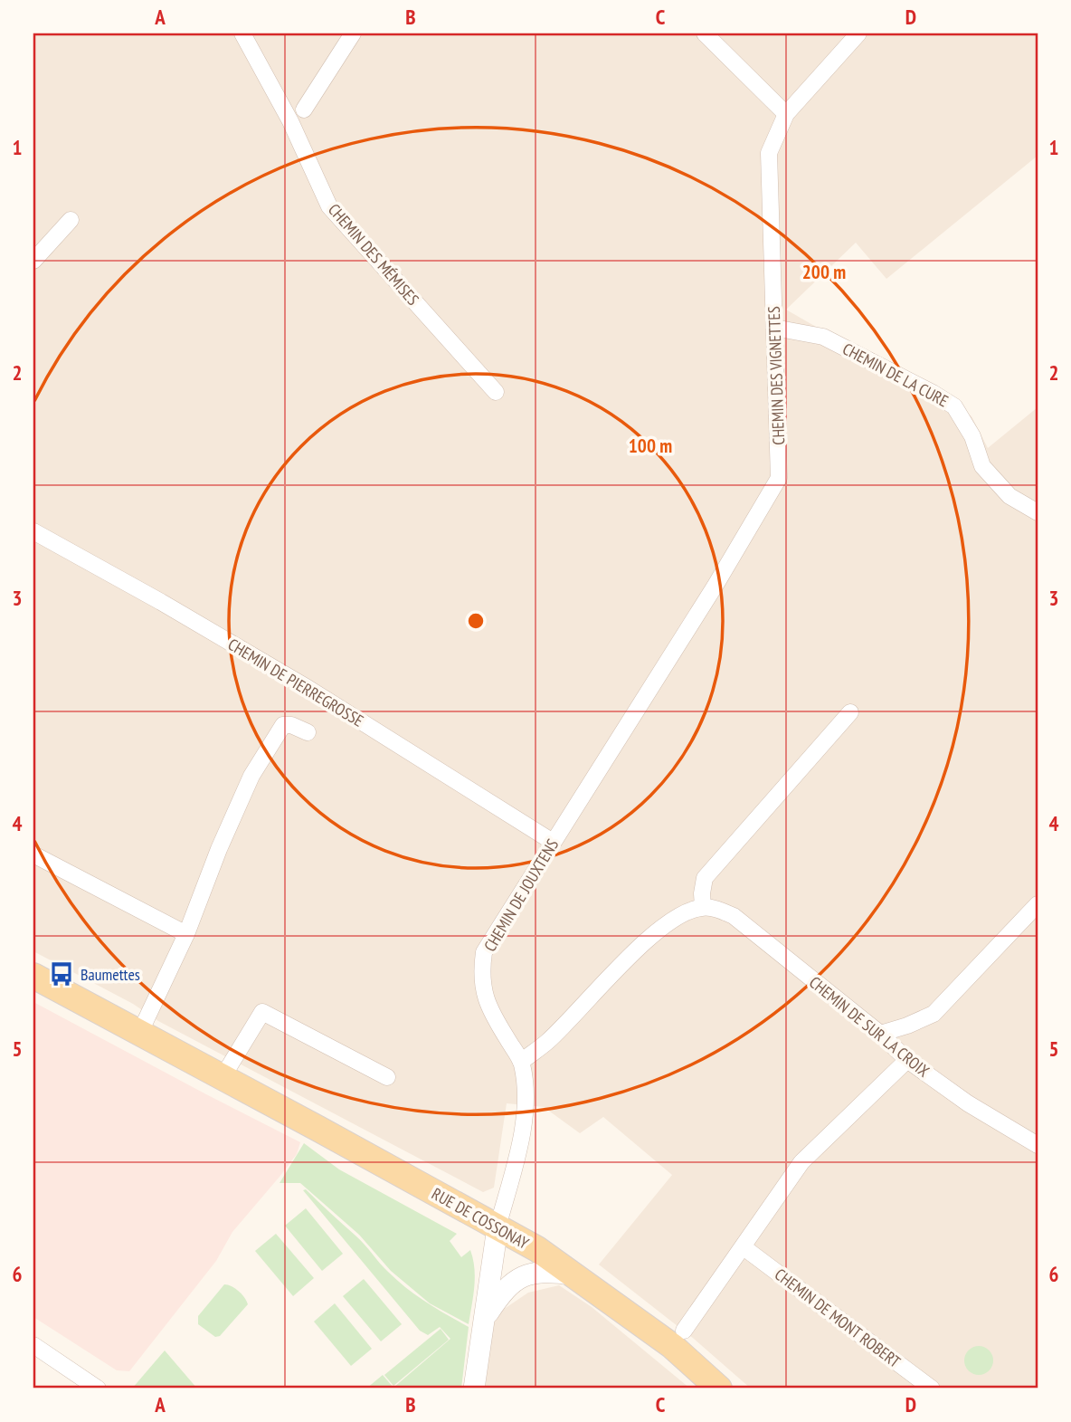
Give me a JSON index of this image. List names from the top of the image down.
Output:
{
  "streets": {
    "main road": ["RUE DE COSSONAY"],
    "street": [
      "CHEMIN DES MÉMISES",
      "CHEMIN DE LA CURE",
      "CHEMIN DES VIGNETTES",
      "CHEMIN DE PIERREGROSSE",
      "CHEMIN DE JOUXTENS",
      "CHEMIN DE SUR LA CROIX",
      "CHEMIN DE MONT ROBERT"
    ]
  },
  "crossings": [
    ["CHEMIN DE LA CURE", "CHEMIN DES VIGNETTES"],
    ["CHEMIN DES VIGNETTES", "CHEMIN DE JOUXTENS"],
    ["CHEMIN DE PIERREGROSSE", "CHEMIN DE JOUXTENS"],
    ["CHEMIN DE JOUXTENS", "RUE DE COSSONAY"]
  ],
  "places": {
    "bus stop": ["Baumettes"]
  },
  "grid": {
    "columns": [
      "A",
      "B",
      "C",
      "D"
    ],
    "rows": [
      "1",
      "2",
      "3",
      "4",
      "5",
      "6"
    ]
  },
  "rings": ["200 m", "100 m"]
}
